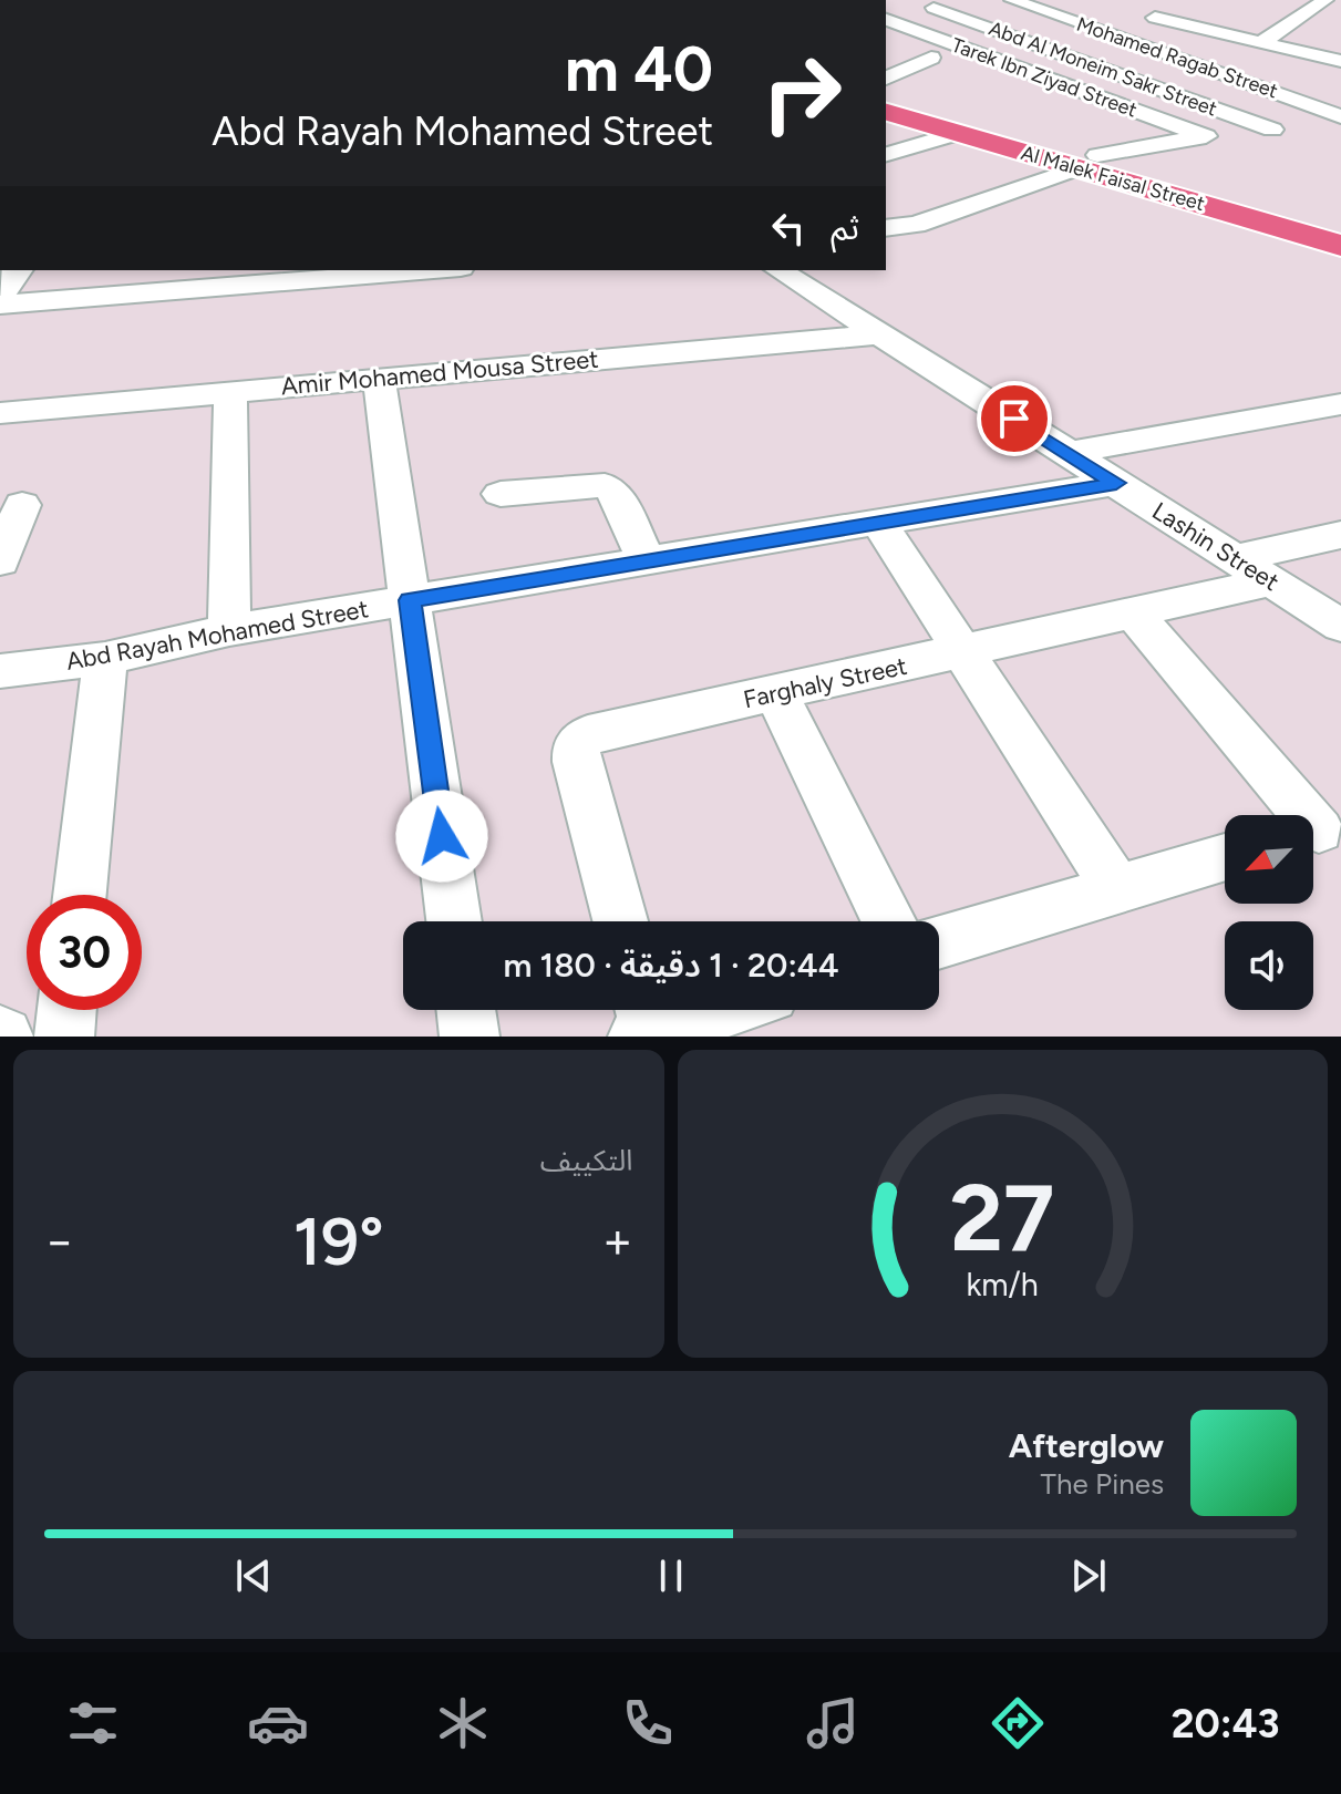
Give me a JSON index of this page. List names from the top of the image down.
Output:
{
  "streets": {
    "main road": ["Al Malek Faisal Street"],
    "street": [
      "Mohamed Ragab Street",
      "Abd Al Moneim Sakr Street",
      "Tarek Ibn Ziyad Street",
      "Amir Mohamed Mousa Street",
      "Lashin Street",
      "Abd Rayah Mohamed Street",
      "Farghaly Street"
    ]
  },
  "crossings": [
    ["Amir Mohamed Mousa Street", "Lashin Street"],
    ["Lashin Street", "Abd Rayah Mohamed Street"],
    ["Lashin Street", "Farghaly Street"]
  ],
  "north": "bottom left",
  "page": {
    "turn": ["40 m", "Abd Rayah Mohamed Street"],
    "then": "ثم",
    "limit": "30",
    "trip": "20:44 · 1 دقيقة · 180 m",
    "tile": "التكييف",
    "heat": ["−", "19°", "+"],
    "song": ["Afterglow", "The Pines"],
    "tabs": "20:43",
    "gauge": ["27", "km/h"]
  }
}
